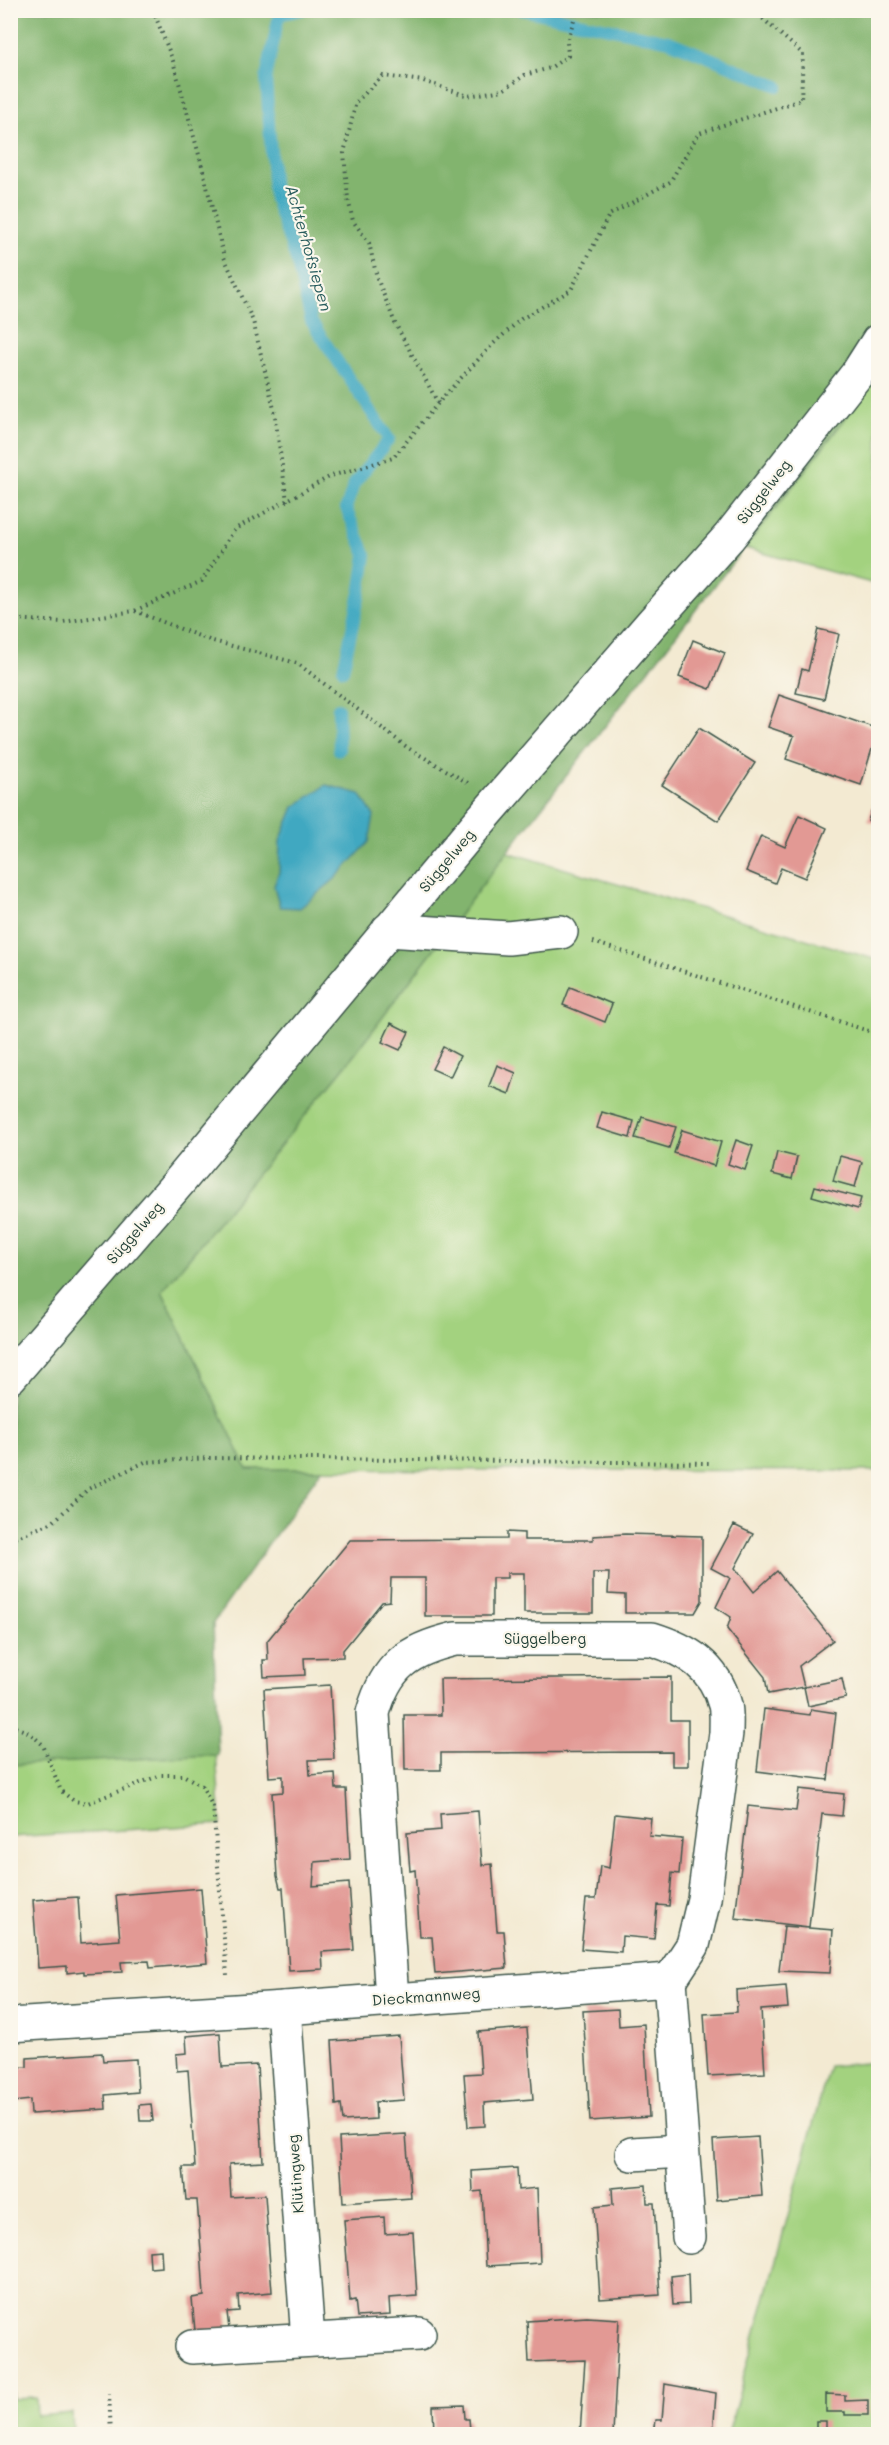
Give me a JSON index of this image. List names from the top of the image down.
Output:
{
  "streets": {
    "street": [
      "Süggelweg",
      "Süggelberg",
      "Dieckmannweg",
      "Klütingweg"
    ]
  },
  "crossings": [
    ["Süggelberg", "Dieckmannweg"],
    ["Dieckmannweg", "Klütingweg"]
  ],
  "water": ["Achterhofsiepen"]
}
